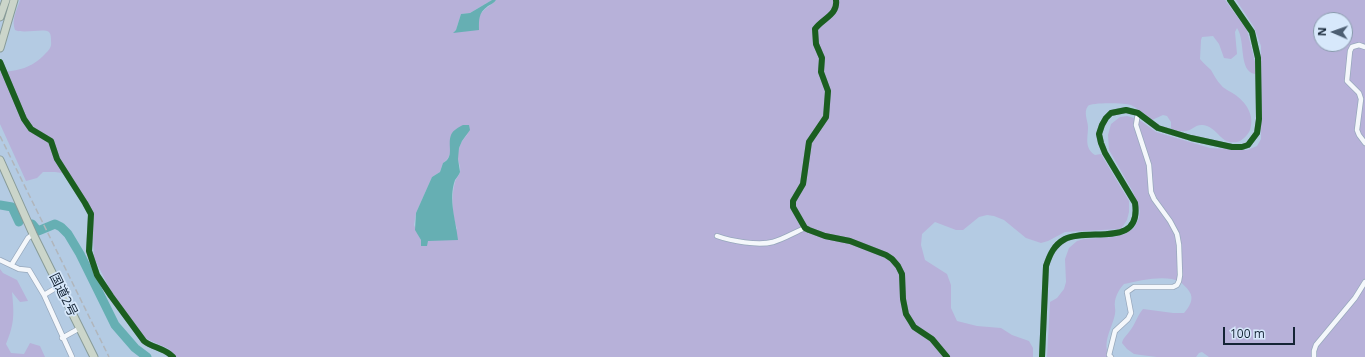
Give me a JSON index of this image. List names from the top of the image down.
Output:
{
  "streets": {
    "highway": ["国道2号"]
  },
  "scale_bar": "100 m",
  "north": "left"
}
